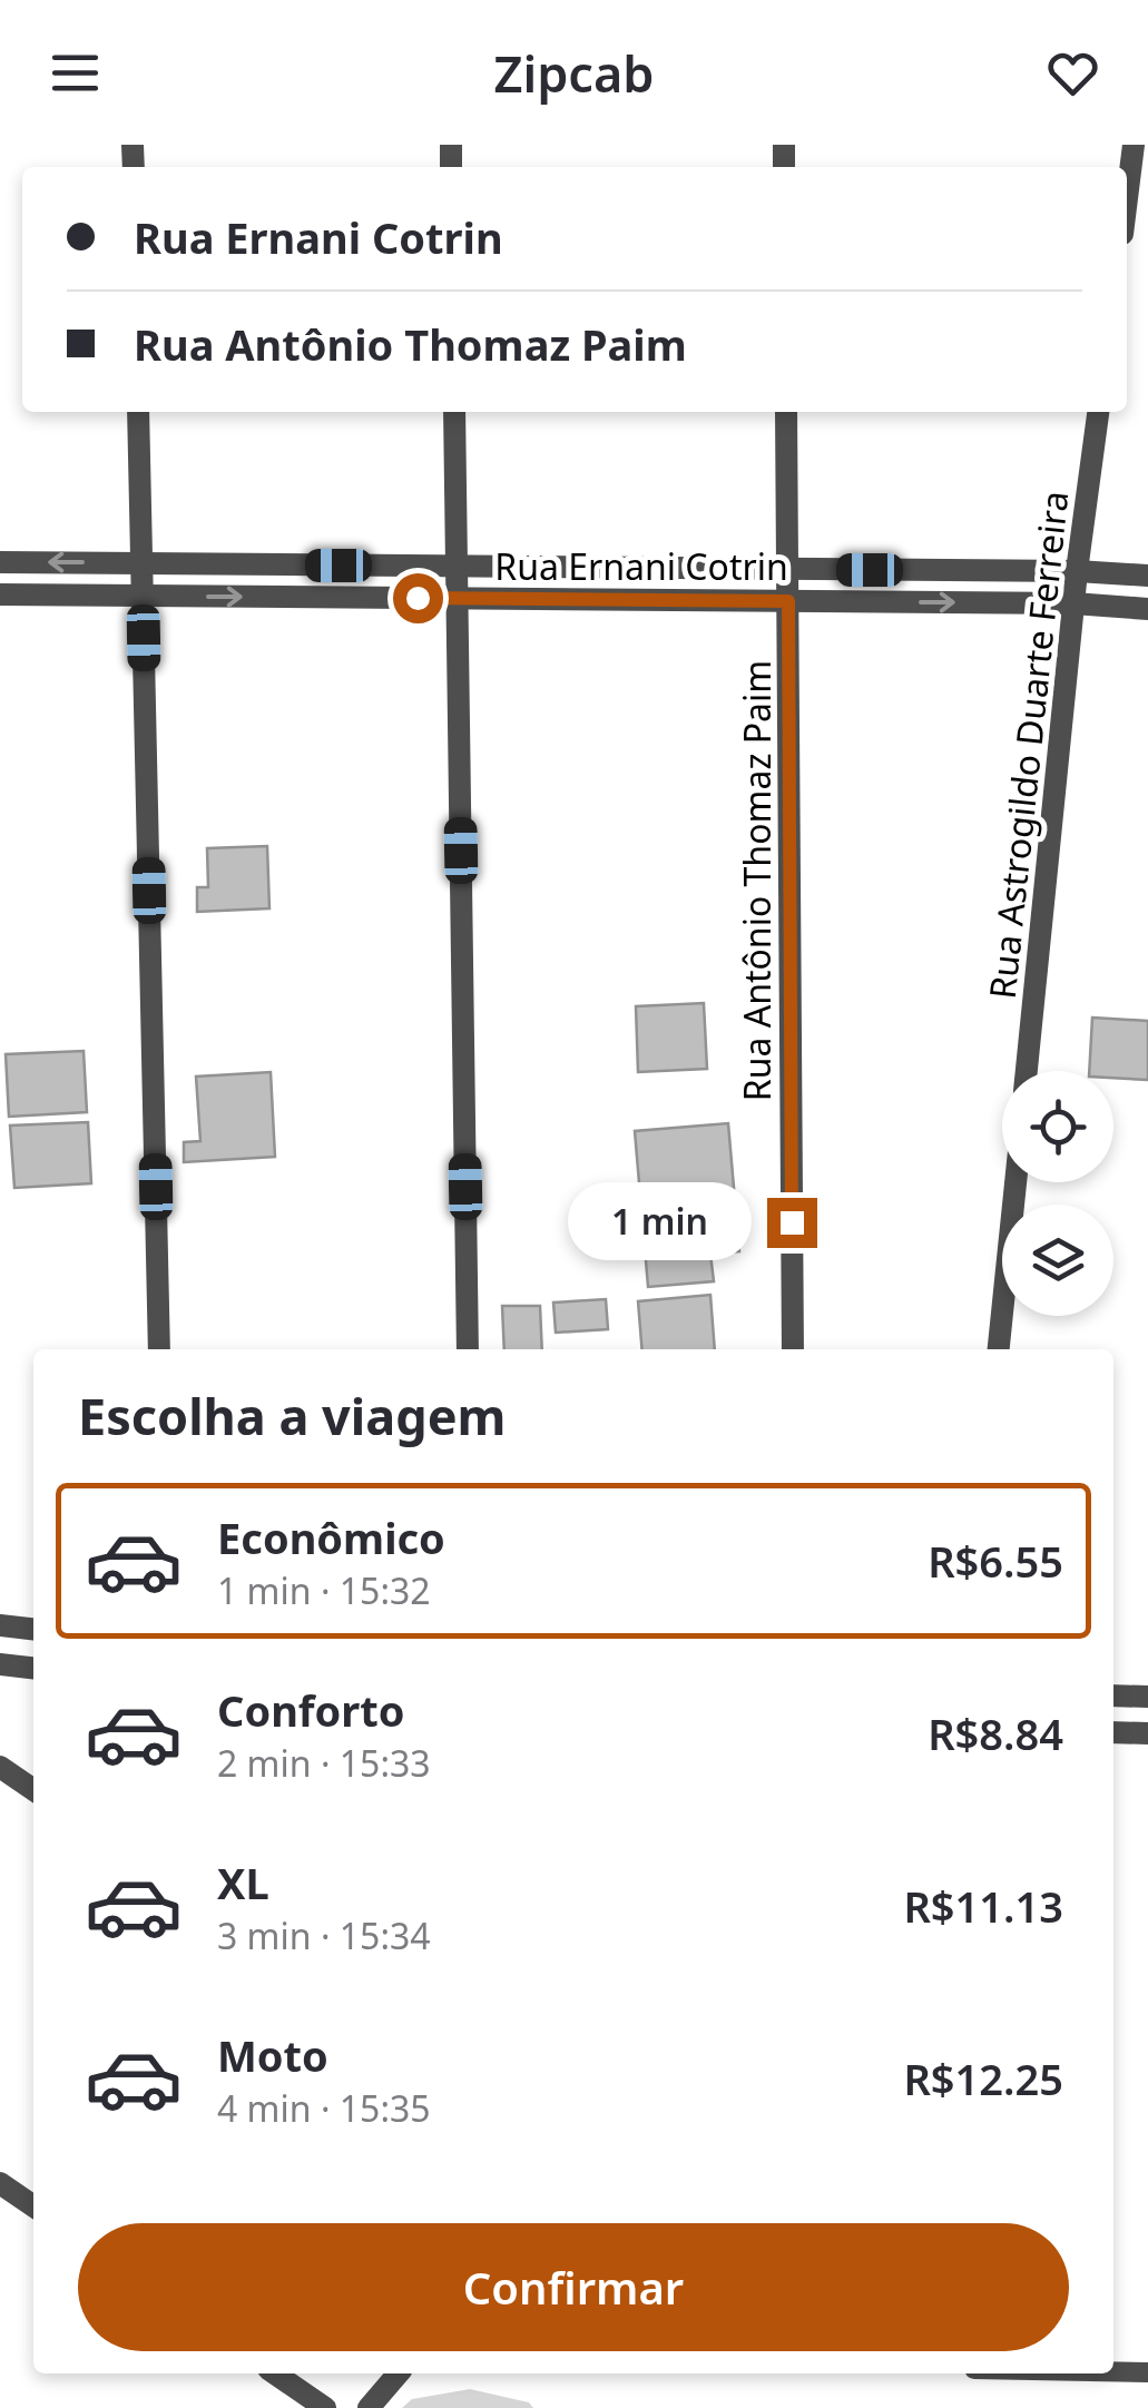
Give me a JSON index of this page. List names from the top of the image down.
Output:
{
  "streets": {
    "street": ["Rua Ernani Cotrin", "Rua Astrogildo Duarte Ferreira", "Rua Antônio Thomaz Paim"]
  },
  "crossings": [
    ["Rua Ernani Cotrin", "Rua Astrogildo Duarte Ferreira"],
    ["Rua Ernani Cotrin", "Rua Antônio Thomaz Paim"]
  ],
  "page": {
    "header": "Zipcab",
    "banner": ["Rua Ernani Cotrin", "Rua Antônio Thomaz Paim"],
    "bubble": "1 min",
    "heading": "Escolha a viagem",
    "list": [
      {
        "name": "Econômico",
        "note": "1 min · 15:32",
        "value": "R$6.55"
      },
      {
        "name": "Conforto",
        "note": "2 min · 15:33",
        "value": "R$8.84"
      },
      {
        "name": "XL",
        "note": "3 min · 15:34",
        "value": "R$11.13"
      },
      {
        "name": "Moto",
        "note": "4 min · 15:35",
        "value": "R$12.25"
      }
    ],
    "buttons": "Confirmar"
  }
}
